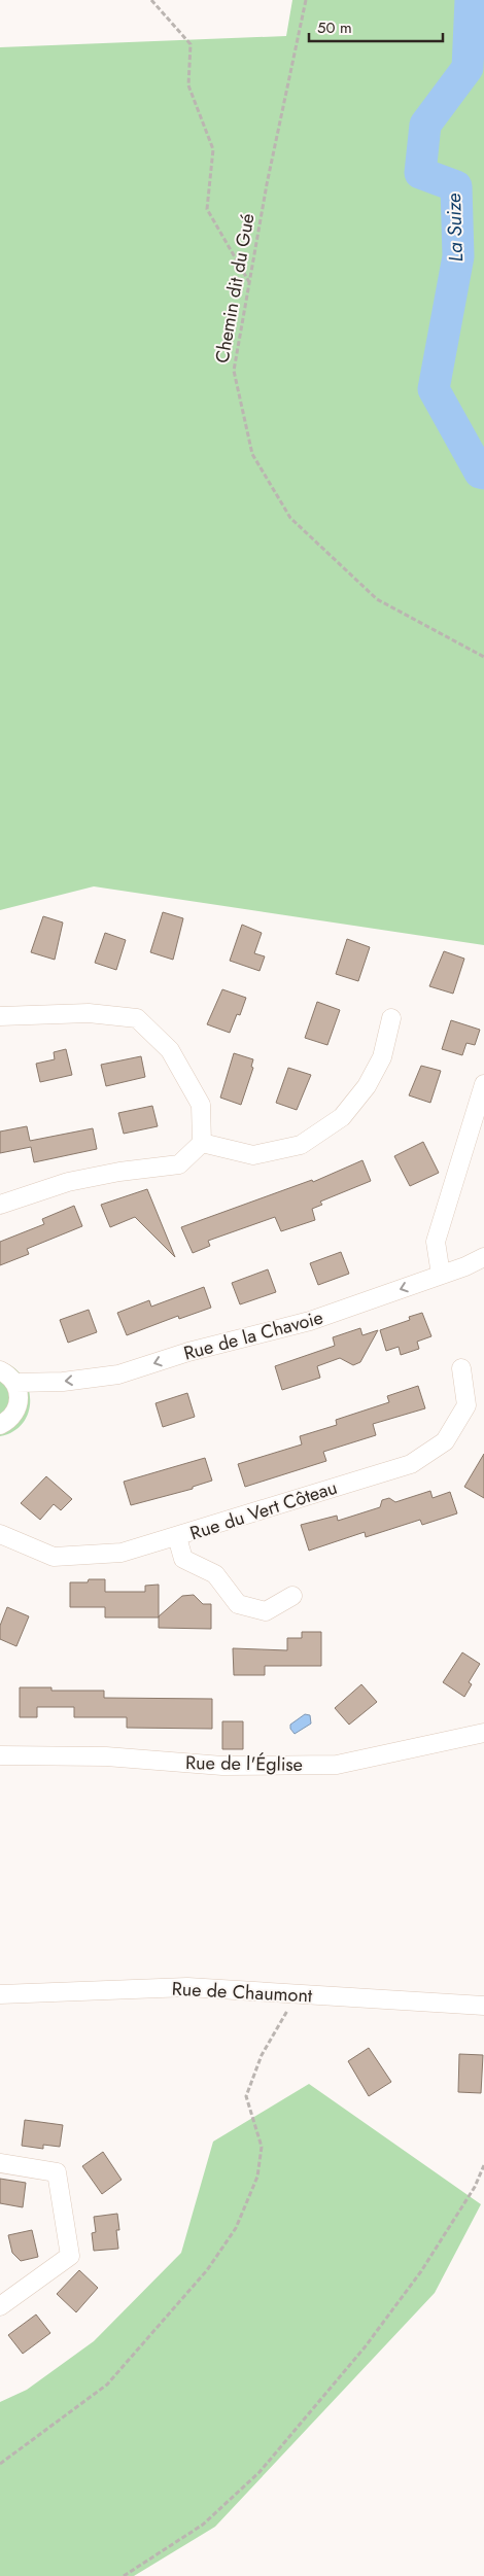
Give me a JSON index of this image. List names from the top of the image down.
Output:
{
  "streets": {
    "street": [
      "Rue de la Chavoie",
      "Rue du Vert Côteau",
      "Rue de l'Église",
      "Rue de Chaumont"
    ],
    "path": ["Chemin dit du Gué"]
  },
  "one_way": ["Rue de la Chavoie"],
  "water": ["La Suize"],
  "scale_bar": "50 m"
}
